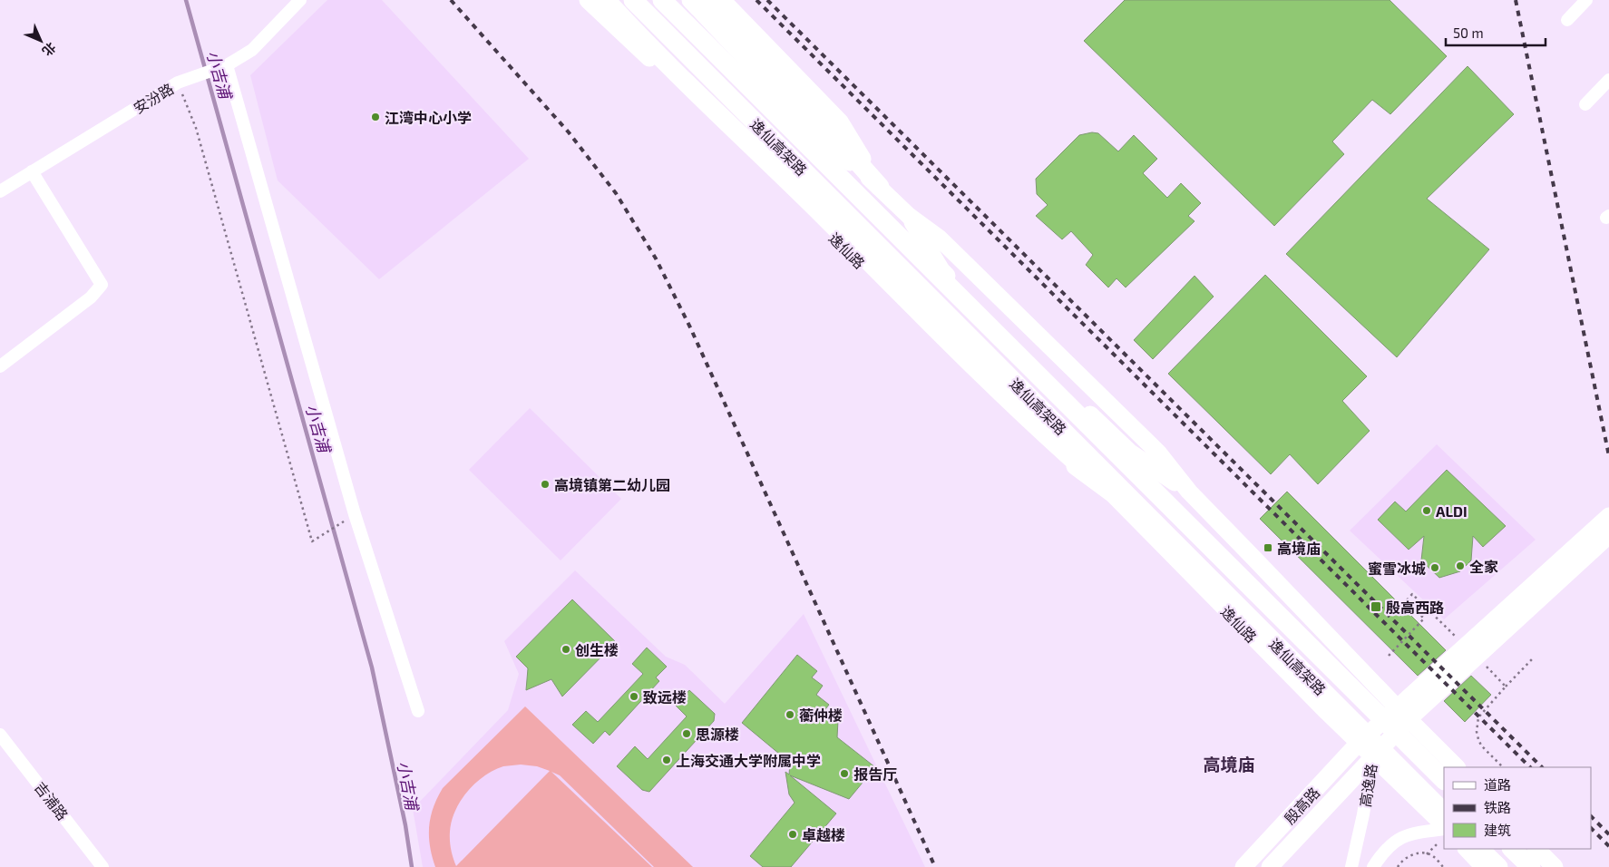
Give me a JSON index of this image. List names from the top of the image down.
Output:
{
  "streets": {
    "highway": ["逸仙高架路"],
    "main road": ["逸仙路", "殷高路"],
    "street": ["安汾路", "高逸路", "吉浦路"]
  },
  "crossings": [
    ["逸仙路", "高逸路"],
    ["逸仙路", "殷高路"],
    ["高逸路", "殷高路"]
  ],
  "districts": ["高境庙"],
  "water": ["小吉浦"],
  "places": {
    "other": [
      "江湾中心小学",
      "高境镇第二幼儿园",
      "ALDI",
      "全家",
      "蜜雪冰城",
      "创生楼",
      "致远楼",
      "蘅仲楼",
      "思源楼",
      "上海交通大学附属中学",
      "报告厅",
      "卓越楼"
    ],
    "transit": ["高境庙", "殷高西路"]
  },
  "legend": ["道路", "铁路", "建筑"],
  "scale_bar": "50 m",
  "north": "bottom right"
}
